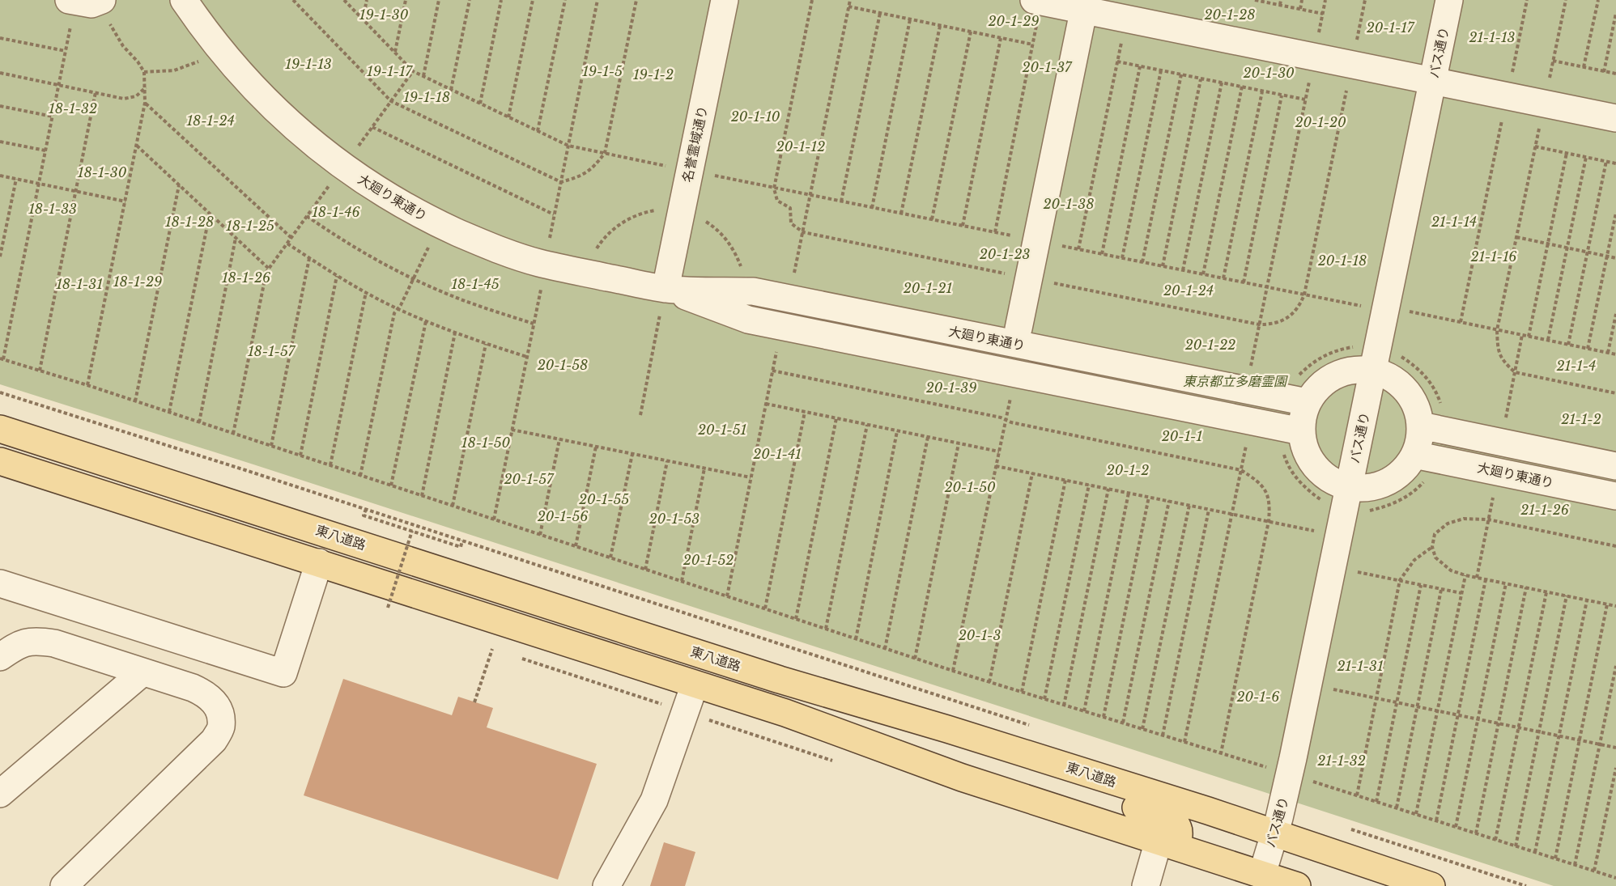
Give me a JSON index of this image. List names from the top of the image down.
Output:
{
  "streets": {
    "main road": ["東八道路"],
    "street": ["バス通り", "名誉霊域通り", "大廻り東通り"]
  },
  "crossings": [
    ["バス通り", "東八道路"],
    ["名誉霊域通り", "大廻り東通り"]
  ],
  "parks": [
    "19-1-30",
    "20-1-28",
    "20-1-29",
    "20-1-17",
    "21-1-13",
    "19-1-13",
    "20-1-37",
    "19-1-17",
    "19-1-5",
    "20-1-30",
    "19-1-2",
    "19-1-18",
    "18-1-32",
    "20-1-10",
    "18-1-24",
    "20-1-20",
    "20-1-12",
    "18-1-30",
    "20-1-38",
    "18-1-33",
    "18-1-46",
    "18-1-28",
    "21-1-14",
    "18-1-25",
    "20-1-23",
    "21-1-16",
    "20-1-18",
    "18-1-26",
    "18-1-29",
    "18-1-31",
    "18-1-45",
    "20-1-21",
    "20-1-24",
    "20-1-22",
    "18-1-57",
    "20-1-58",
    "21-1-4",
    "東京都立多磨霊園",
    "20-1-39",
    "21-1-2",
    "20-1-51",
    "20-1-1",
    "18-1-50",
    "20-1-41",
    "20-1-2",
    "20-1-57",
    "20-1-50",
    "20-1-55",
    "21-1-26",
    "20-1-56",
    "20-1-53",
    "20-1-52",
    "20-1-3",
    "21-1-31",
    "20-1-6",
    "21-1-32"
  ]
}
